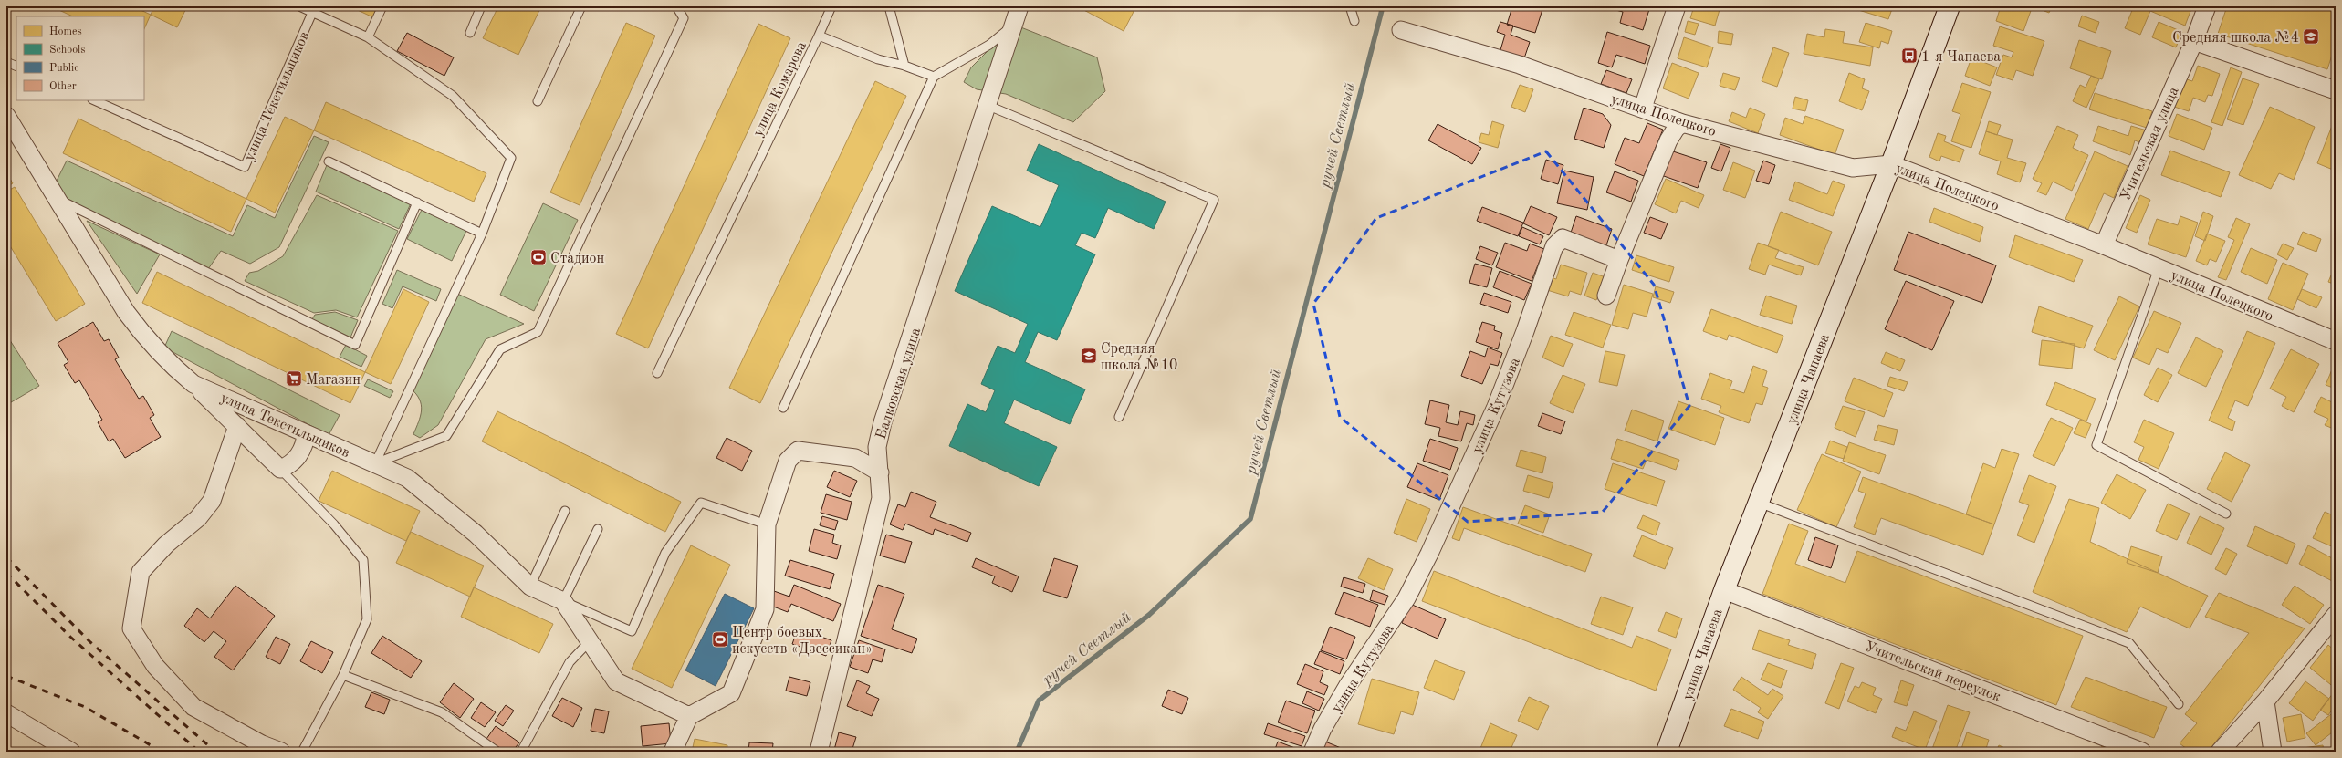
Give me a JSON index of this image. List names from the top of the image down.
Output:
{
  "streets": {
    "street": [
      "улица Текстильщиков",
      "улица Полецкого",
      "Учительская улица",
      "улица Чапаева",
      "Балковская улица",
      "улица Кутузова",
      "Учительский переулок"
    ],
    "lane": ["улица Комарова"]
  },
  "crossings": [
    ["улица Полецкого", "Учительская улица"],
    ["улица Полецкого", "улица Чапаева"],
    ["улица Чапаева", "Учительский переулок"]
  ],
  "water": ["ручей Светлый"],
  "places": {
    "school or university": ["Средняя школа №4", "Средняя школа №10"],
    "bus stop": ["1-я Чапаева"],
    "sports": ["Стадион", "Центр боевых искусств «Дзессикан»"],
    "supermarket": ["Магазин"]
  },
  "legend": [
    "Homes",
    "Schools",
    "Public",
    "Other"
  ]
}
